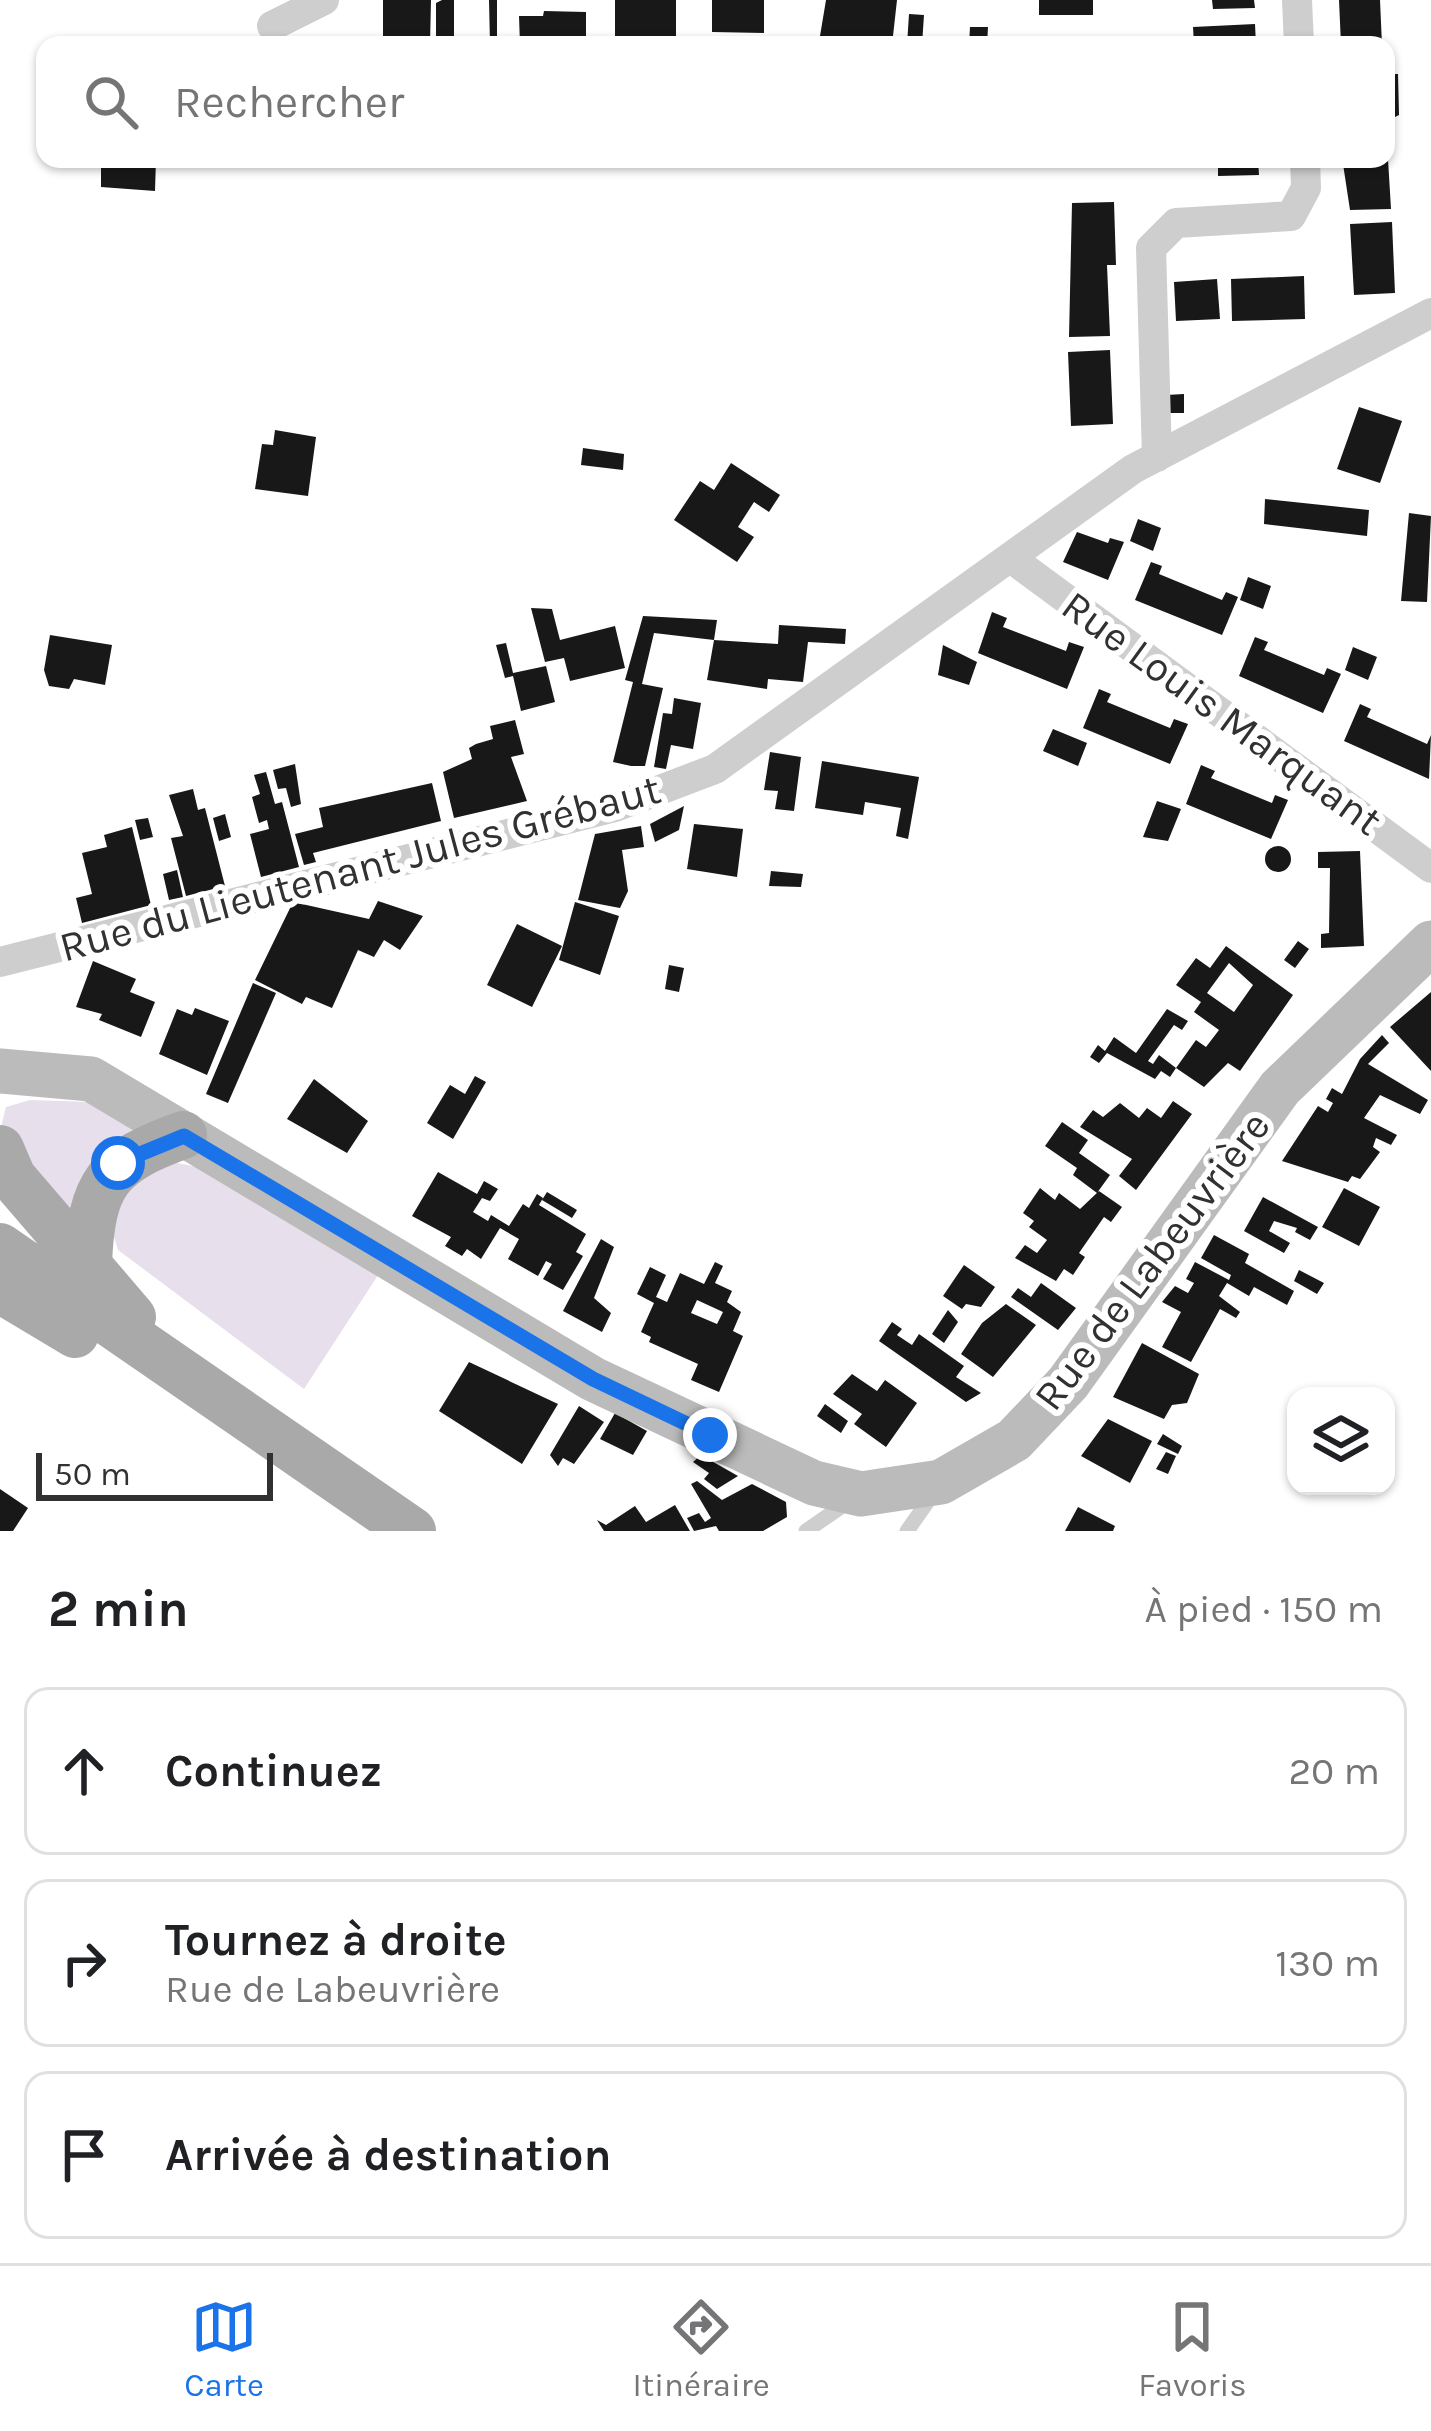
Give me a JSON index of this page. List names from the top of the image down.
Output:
{
  "streets": {
    "street": ["Rue Louis Marquant", "Rue du Lieutenant Jules Grébaut", "Rue de Labeuvrière"]
  },
  "crossings": [
    ["Rue Louis Marquant", "Rue du Lieutenant Jules Grébaut"]
  ],
  "scale_bar": "50 m",
  "page": {
    "search": "Rechercher",
    "scale": "50 m",
    "heading": ["2 min", "À pied · 150 m"],
    "list": [
      ["Continuez", "20 m"],
      ["Tournez à droite", "Rue de Labeuvrière", "130 m"],
      "Arrivée à destination"
    ],
    "nav": ["Carte", "Itinéraire", "Favoris"]
  }
}
